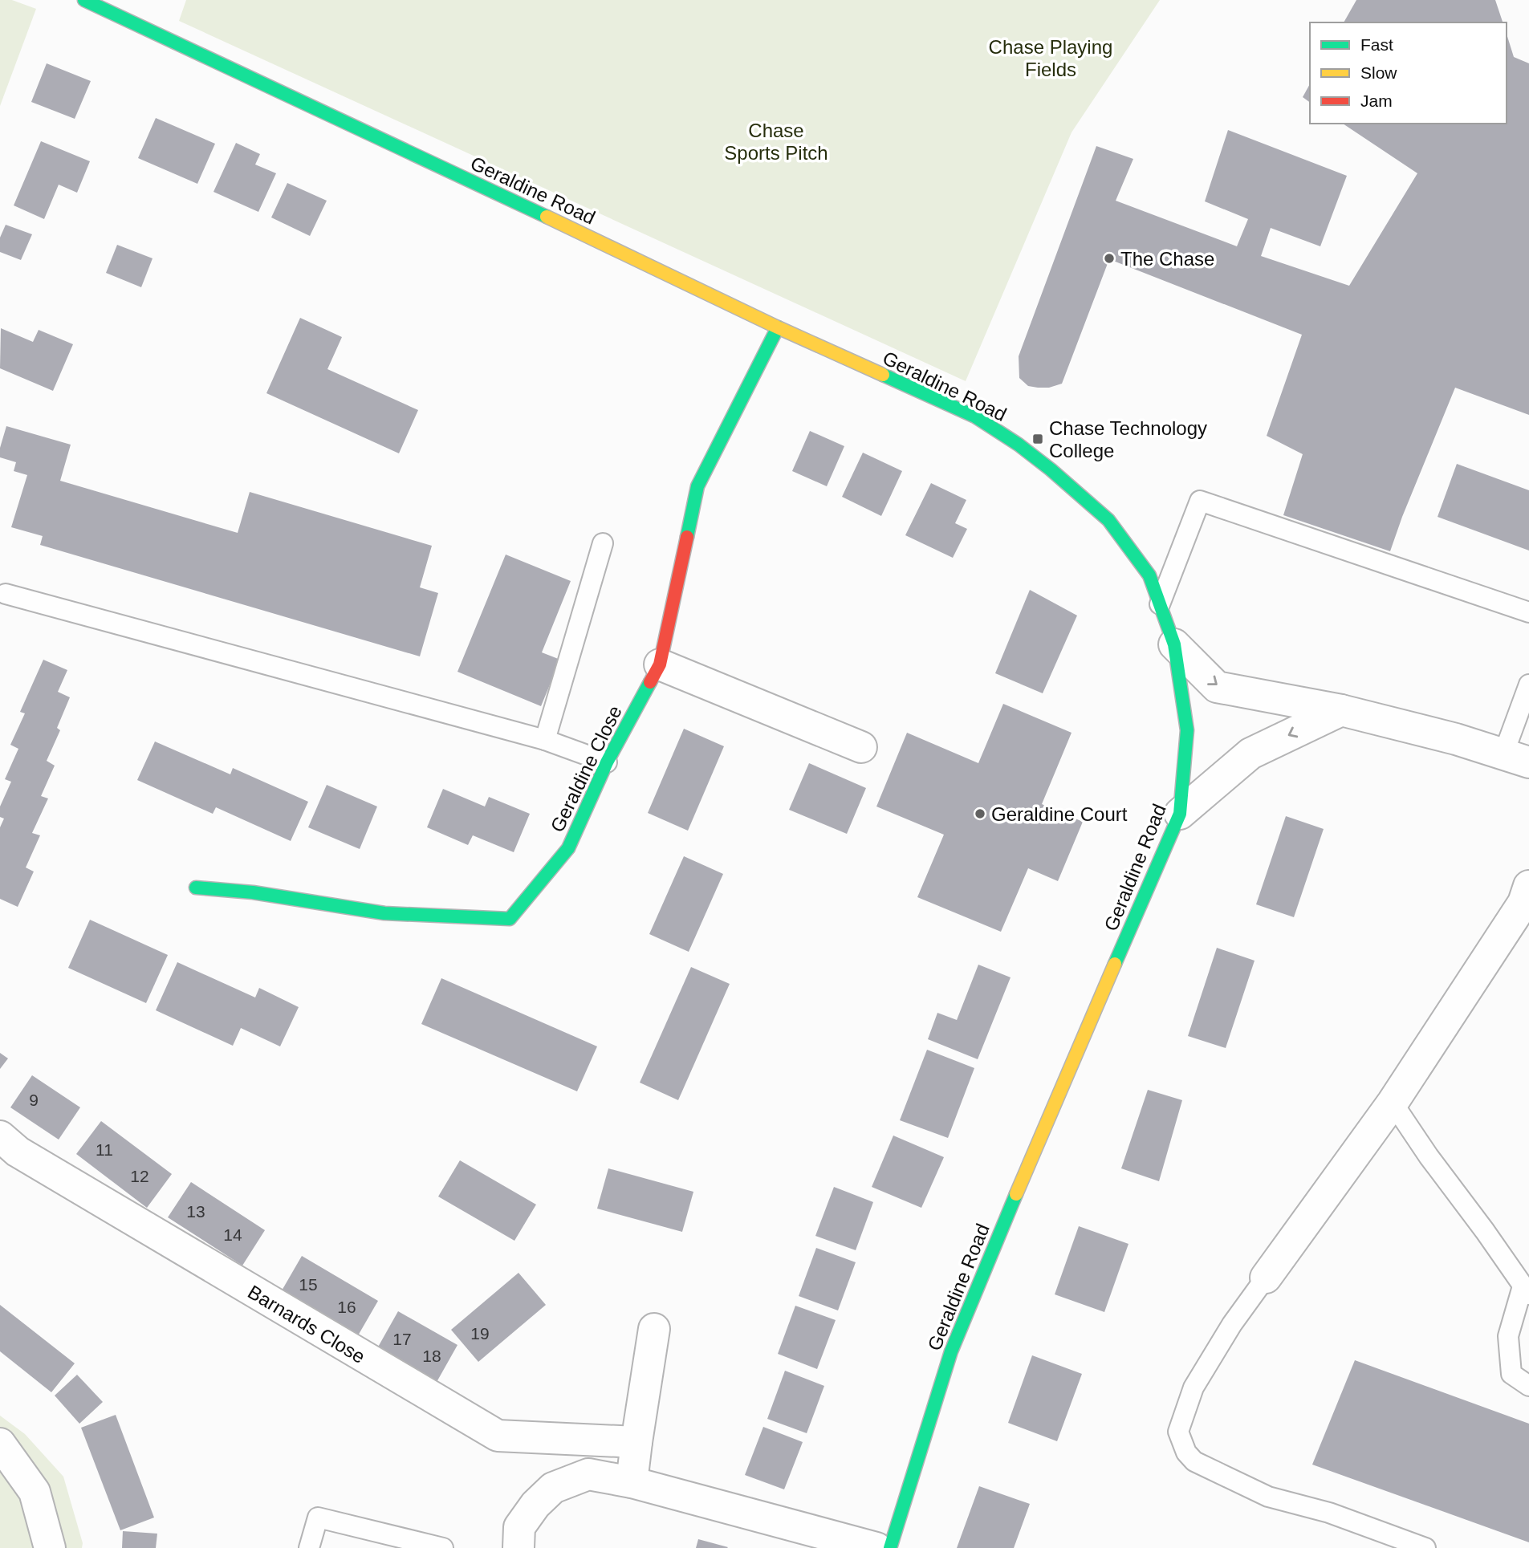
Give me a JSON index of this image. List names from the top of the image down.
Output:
{
  "streets": {
    "street": ["Geraldine Road", "Geraldine Close", "Barnards Close"]
  },
  "crossings": [
    ["Geraldine Road", "Geraldine Close"]
  ],
  "parks": ["Chase Playing Fields", "Chase Sports Pitch"],
  "places": {
    "other": ["The Chase", "Geraldine Court"],
    "transit": ["Chase Technology College"]
  },
  "house_numbers": [
    "9",
    "11",
    "12",
    "13",
    "14",
    "15",
    "16",
    "19",
    "17",
    "18"
  ],
  "legend": ["Fast", "Slow", "Jam"]
}
